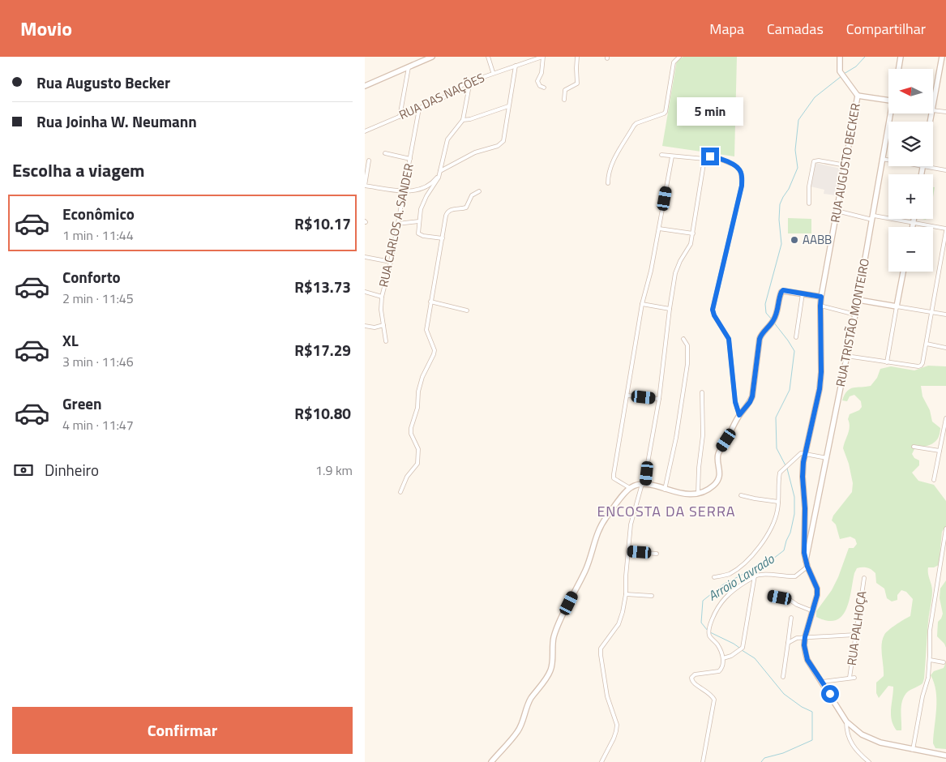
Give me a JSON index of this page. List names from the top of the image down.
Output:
{
  "streets": {
    "street": [
      "RUA DAS NAÇÕES",
      "RUA AUGUSTO BECKER",
      "RUA CARLOS A. SANDER",
      "RUA TRISTÃO MONTEIRO",
      "RUA PALHOÇA"
    ]
  },
  "crossings": [
    ["RUA DAS NAÇÕES", "RUA CARLOS A. SANDER"],
    ["RUA AUGUSTO BECKER", "RUA TRISTÃO MONTEIRO"]
  ],
  "districts": ["ENCOSTA DA SERRA"],
  "water": ["Arroio Lavrado"],
  "places": ["AABB"],
  "north": "left",
  "page": {
    "header": "Movio",
    "nav": ["Mapa", "Camadas", "Compartilhar"],
    "banner": ["Rua Augusto Becker", "Rua Joinha W. Neumann"],
    "map_buttons": ["+", "−"],
    "bubble": "5 min",
    "heading": "Escolha a viagem",
    "list": [
      {
        "name": "Econômico",
        "note": "1 min · 11:44",
        "value": "R$10.17"
      },
      {
        "name": "Conforto",
        "note": "2 min · 11:45",
        "value": "R$13.73"
      },
      {
        "name": "XL",
        "note": "3 min · 11:46",
        "value": "R$17.29"
      },
      {
        "name": "Green",
        "note": "4 min · 11:47",
        "value": "R$10.80"
      }
    ],
    "pay": ["Dinheiro", "1.9 km"],
    "buttons": "Confirmar"
  }
}
